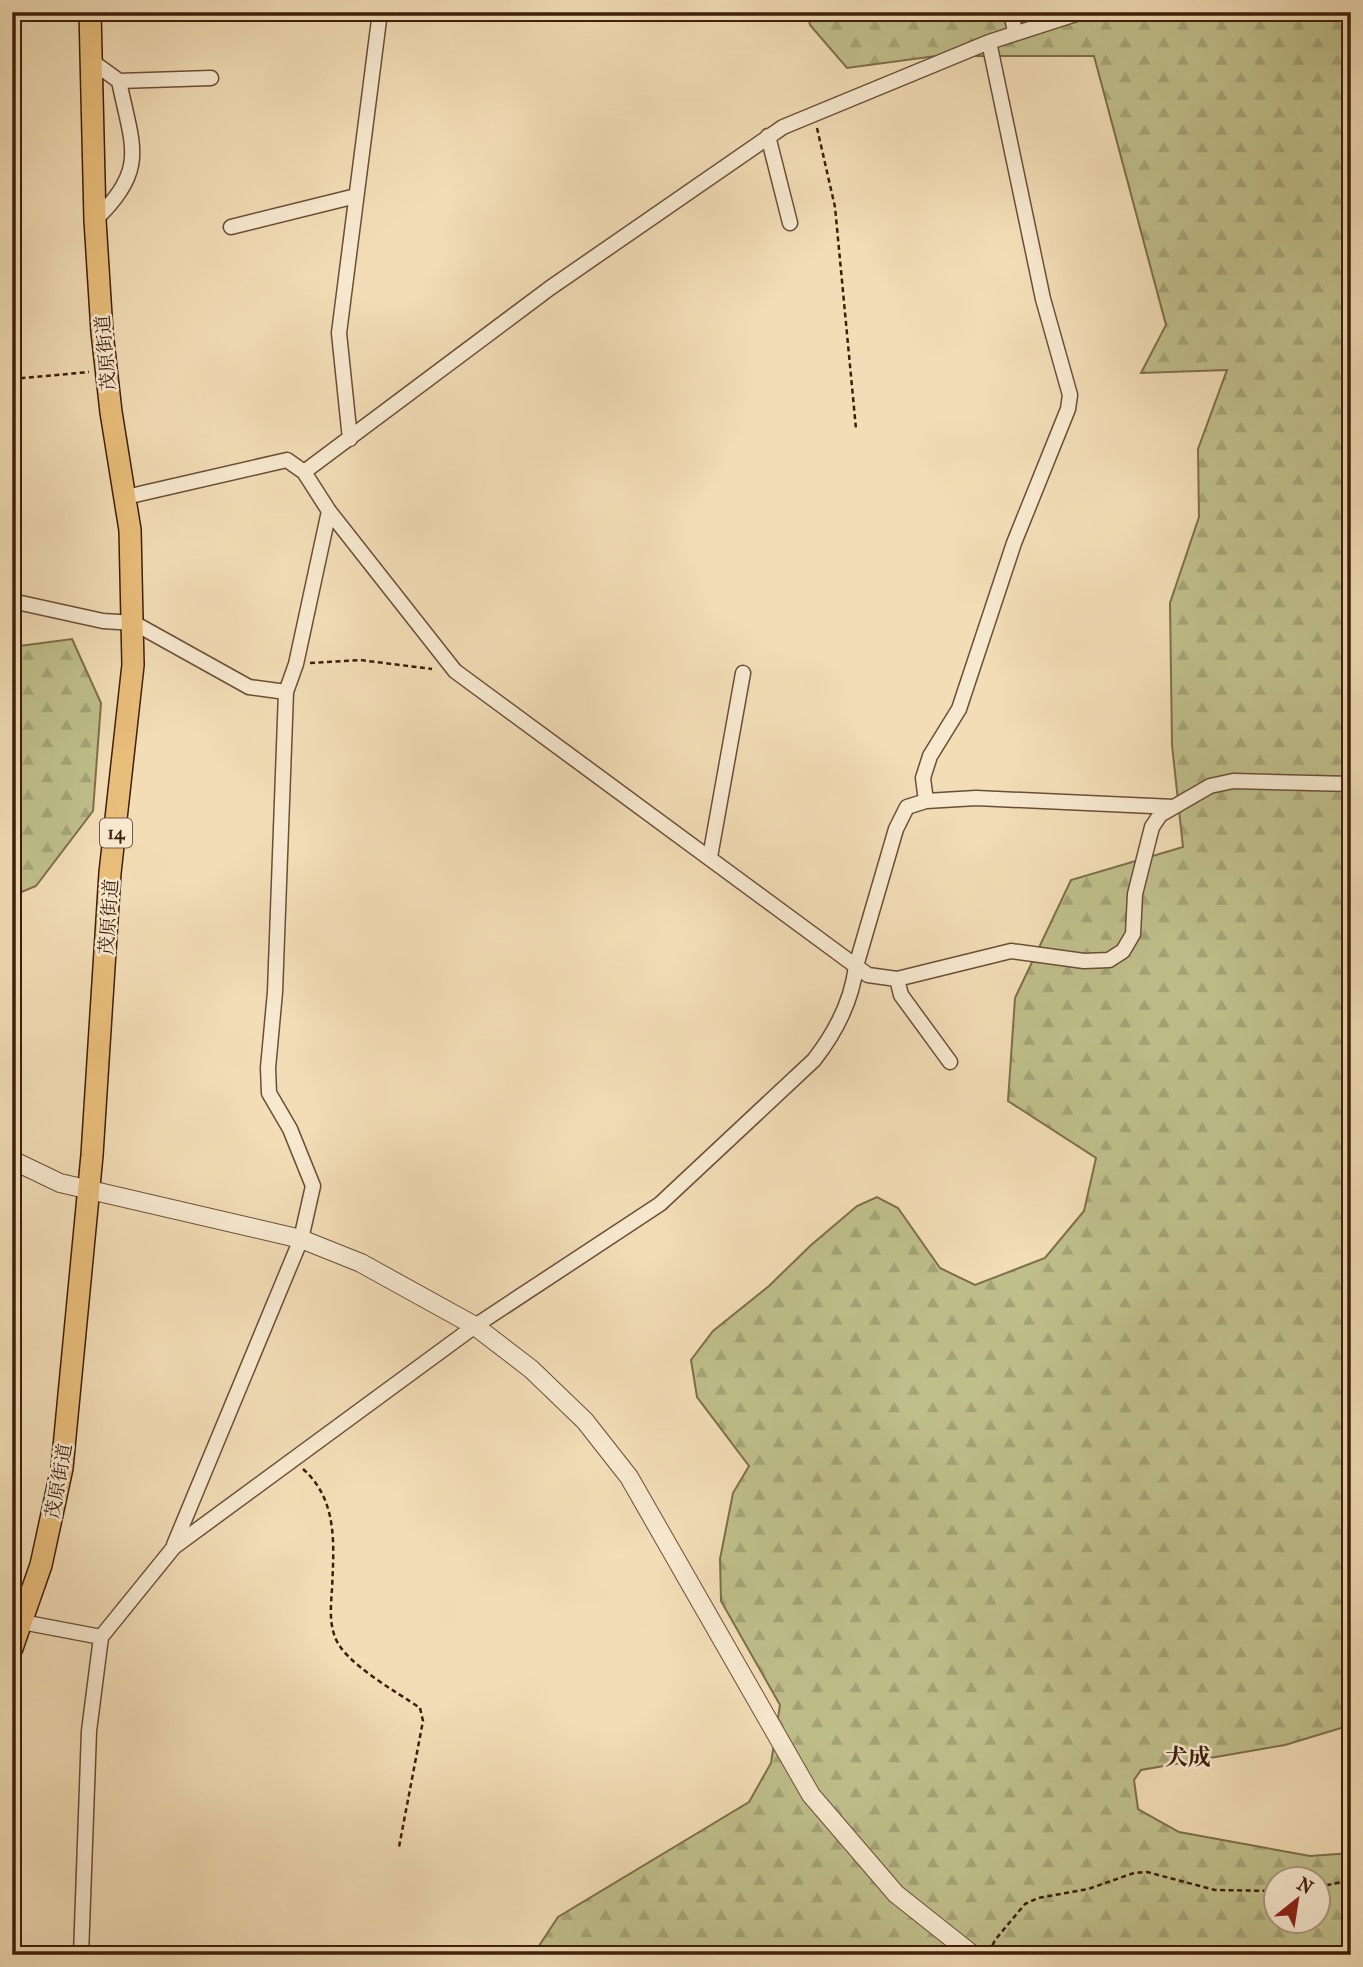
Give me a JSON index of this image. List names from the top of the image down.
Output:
{
  "streets": {
    "main road": ["茂原街道", "14"]
  },
  "districts": ["犬成"],
  "north": "top right"
}
